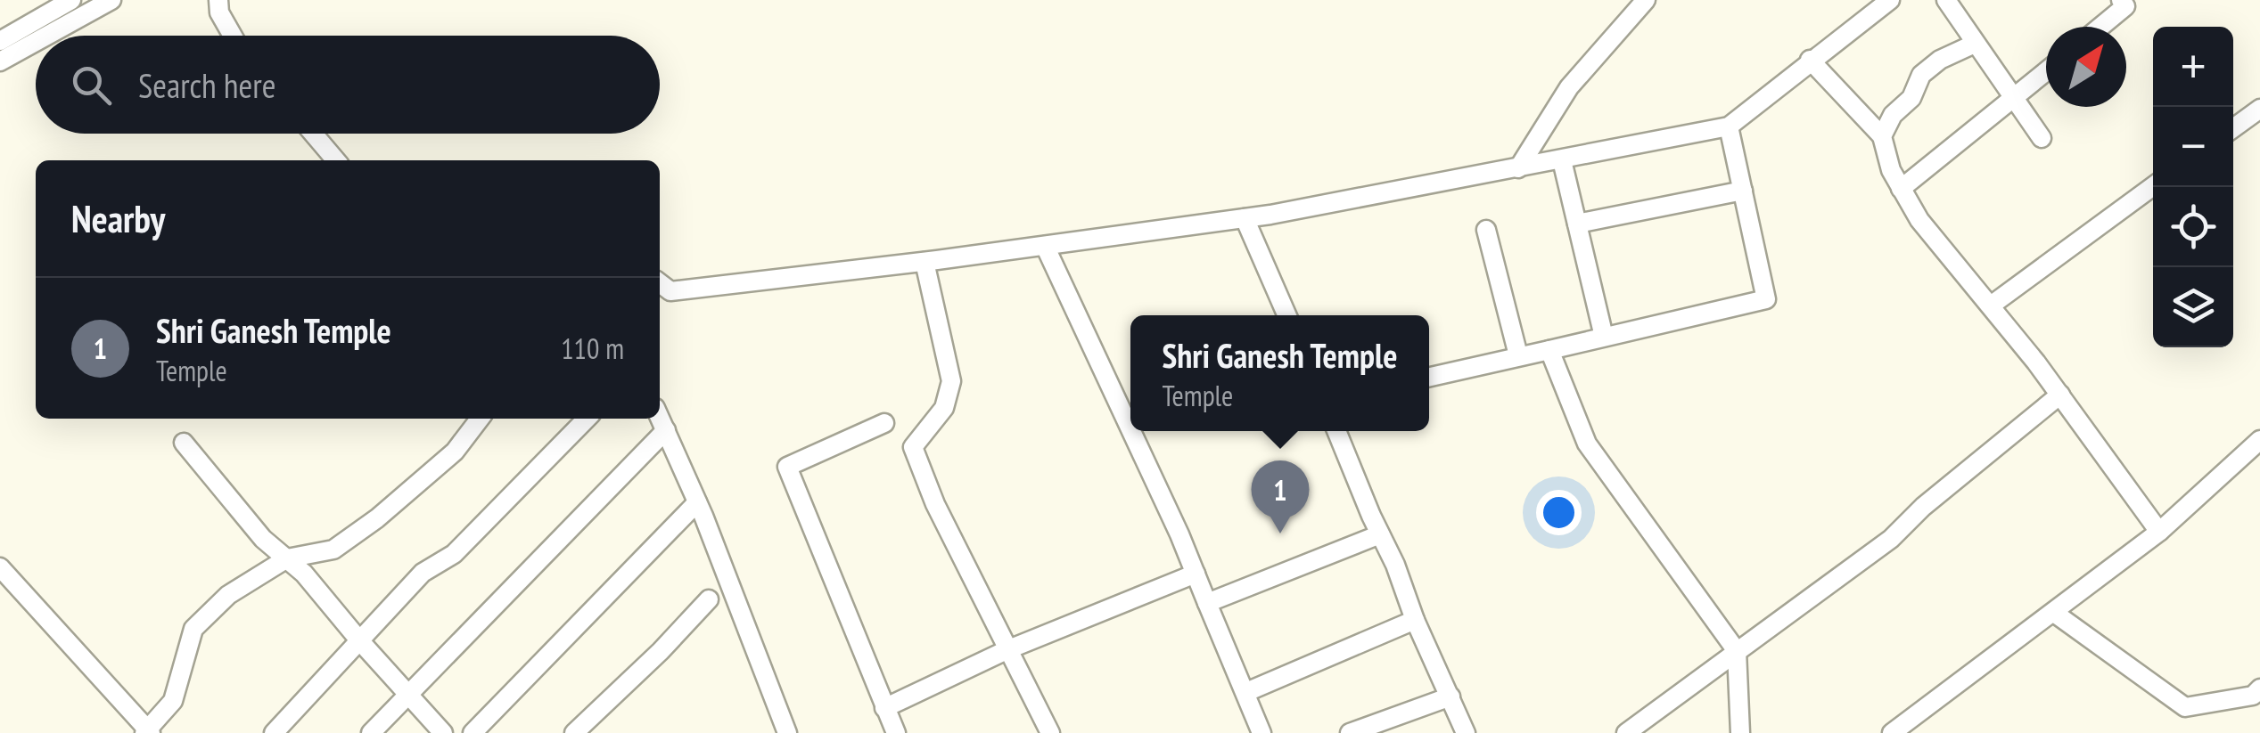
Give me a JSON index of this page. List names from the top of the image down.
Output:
{
  "north": "top right",
  "page": {
    "map_buttons": ["+", "−"],
    "search": "Search here",
    "heading": "Nearby",
    "list": [
      {
        "mark": "1",
        "name": "Shri Ganesh Temple",
        "note": "Temple",
        "value": "110 m"
      }
    ],
    "popup": ["Shri Ganesh Temple", "Temple"],
    "pins": "1"
  }
}
